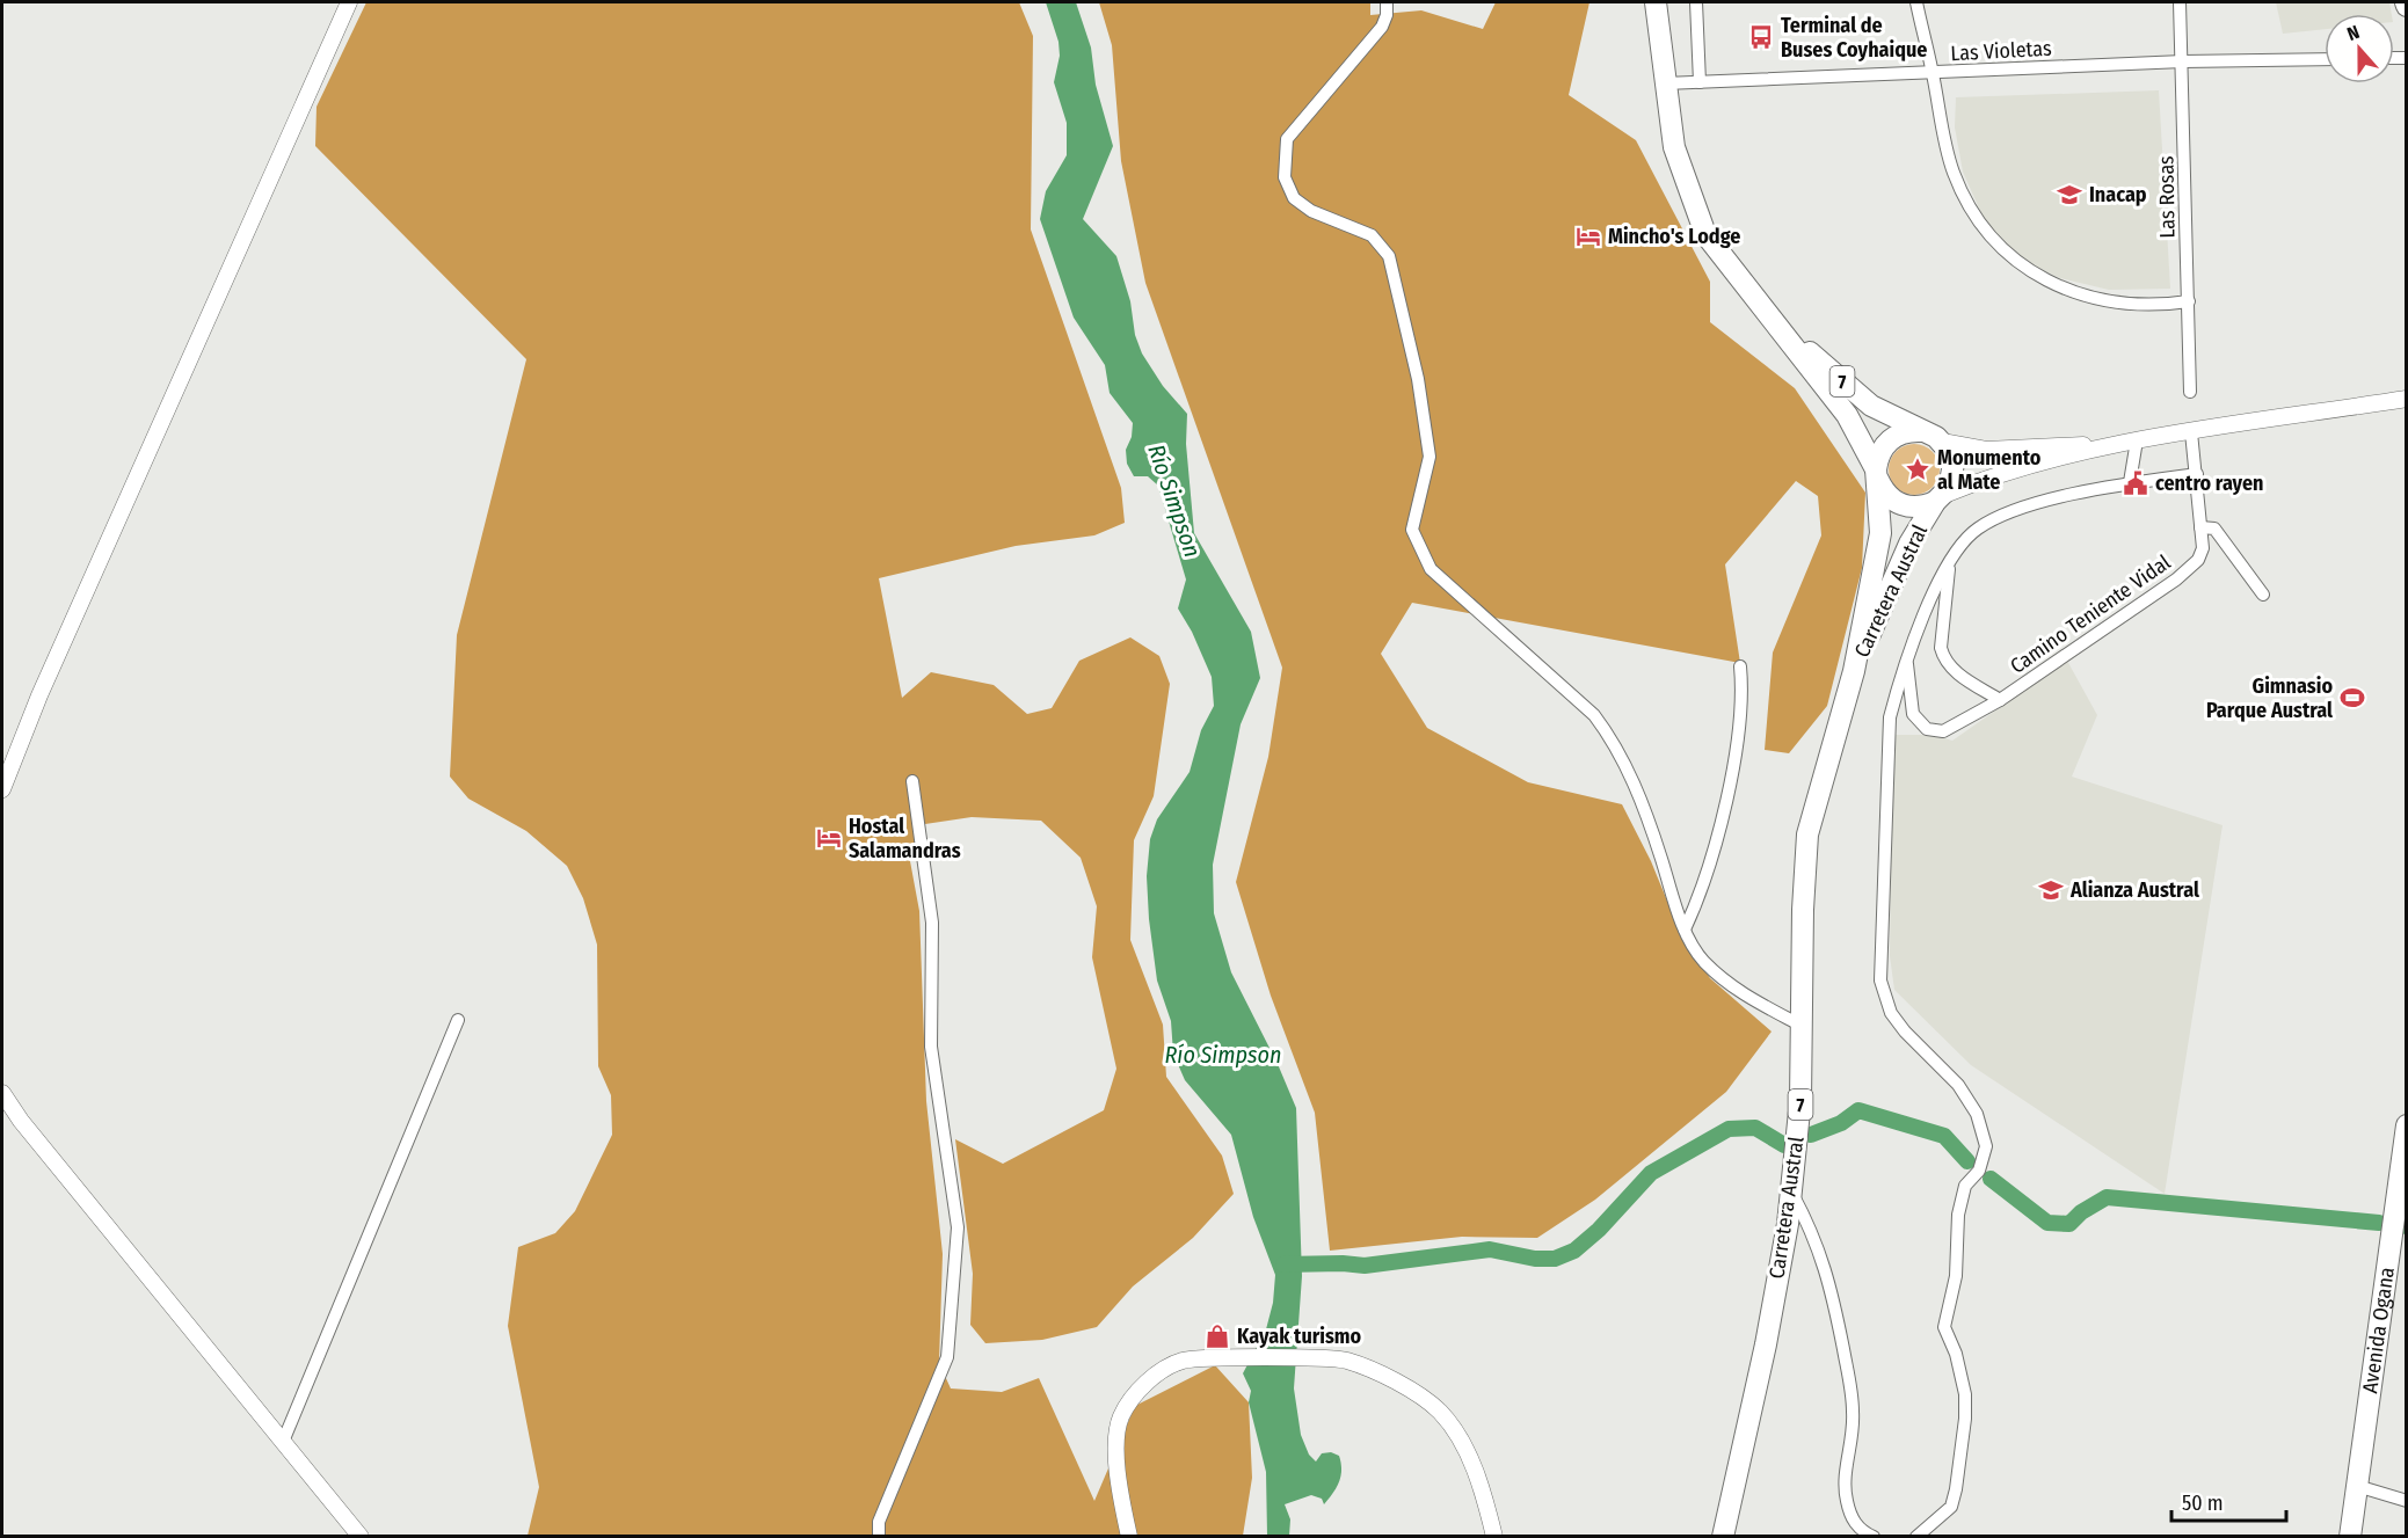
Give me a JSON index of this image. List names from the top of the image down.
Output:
{
  "streets": {
    "main road": ["7", "Carretera Austral", "Avenida Ogana"],
    "street": ["Las Violetas", "Las Rosas", "Camino Teniente Vidal"]
  },
  "crossings": [
    ["Las Violetas", "Las Rosas"],
    ["Las Violetas", "Carretera Austral"]
  ],
  "water": ["Río Simpson"],
  "places": {
    "bus stop": ["Terminal de Buses Coyhaique"],
    "school or university": ["Inacap", "Alianza Austral"],
    "hotel": ["Mincho's Lodge", "Hostal Salamandras"],
    "place": ["Monumento al Mate"],
    "public building": ["centro rayen"],
    "sports": ["Gimnasio Parque Austral"],
    "shop": ["Kayak turismo"]
  },
  "scale_bar": "50 m",
  "north": "top"
}
